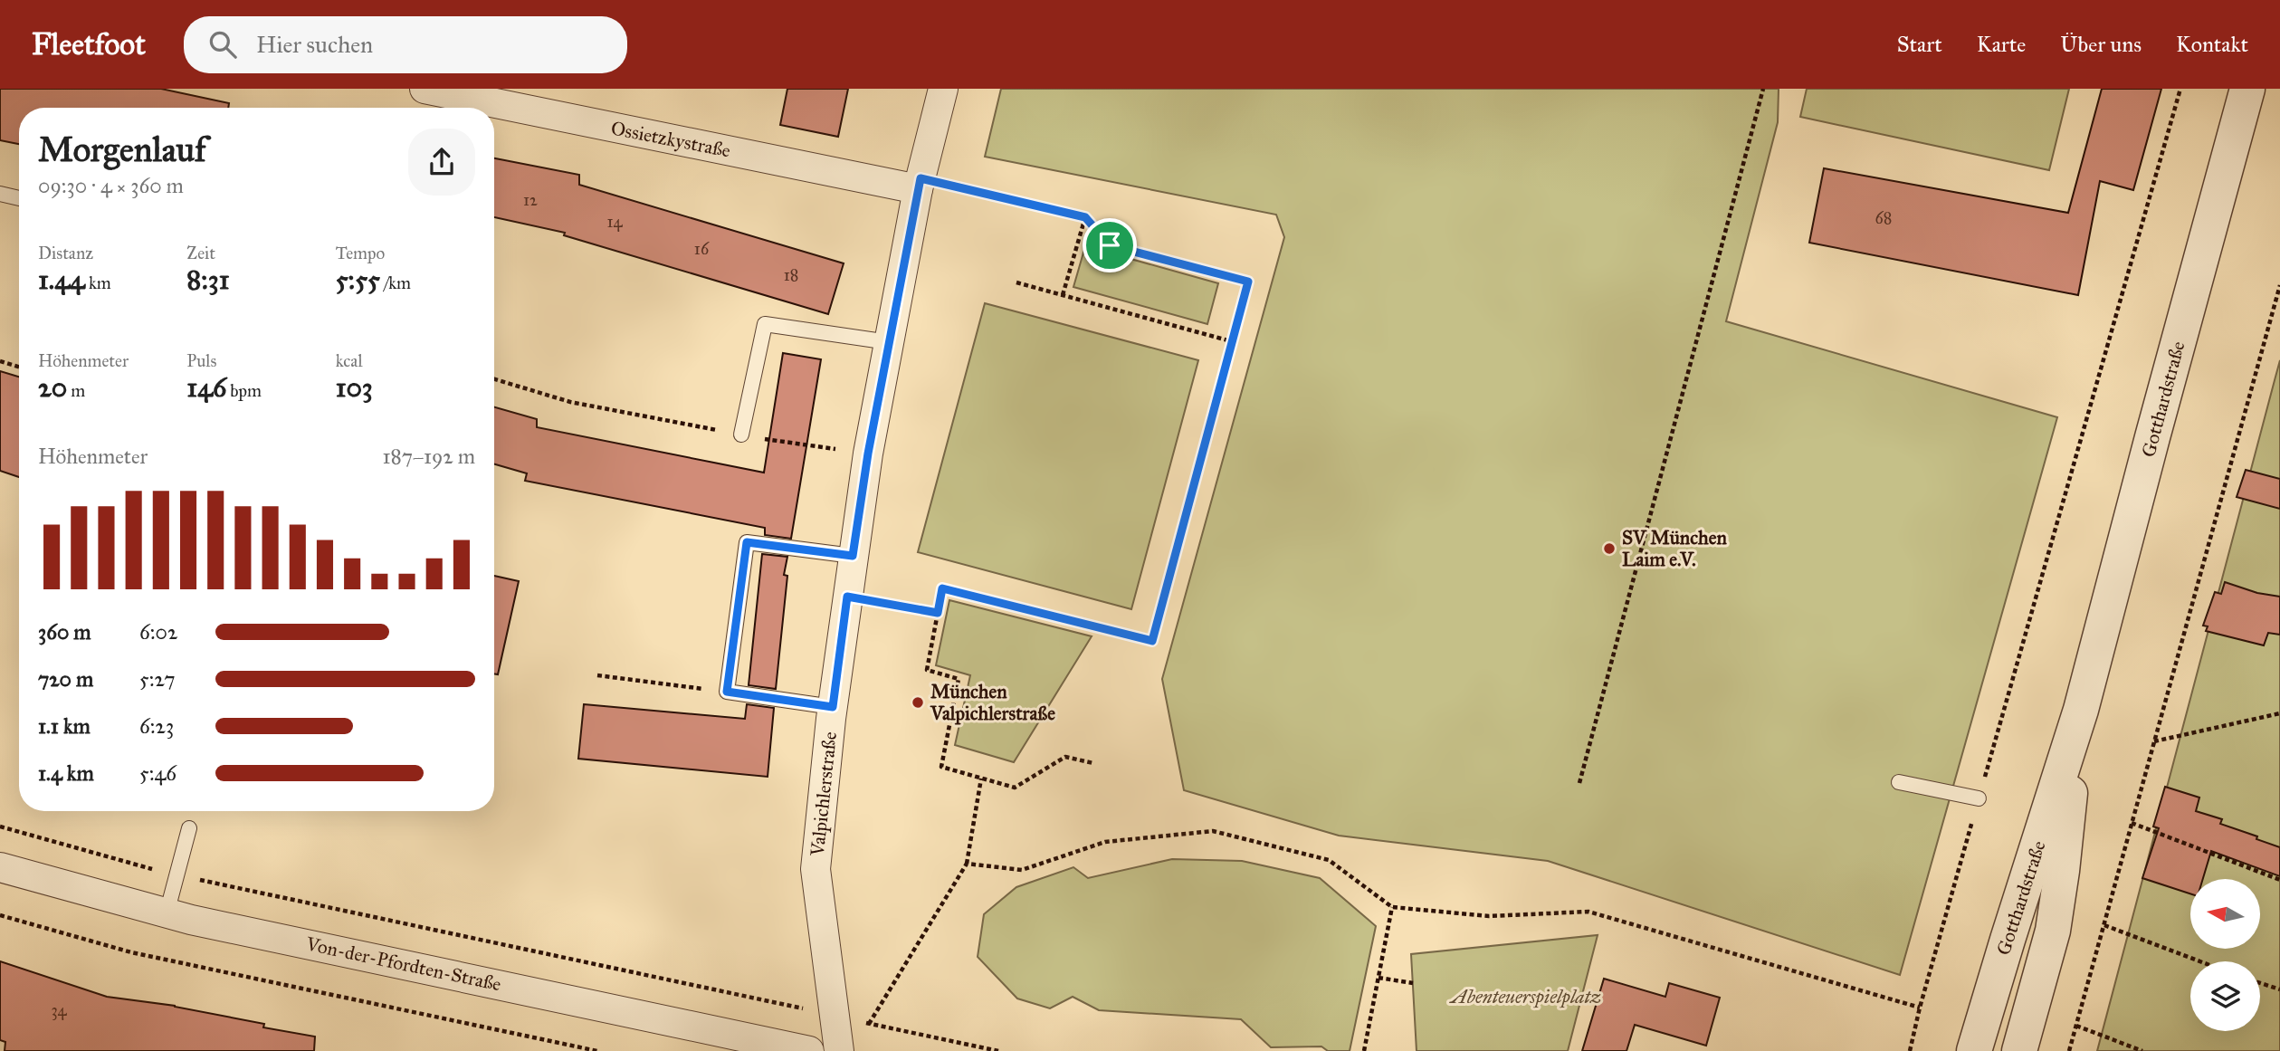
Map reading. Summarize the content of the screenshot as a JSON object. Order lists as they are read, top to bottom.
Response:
{
  "streets": {
    "street": [
      "Ossietzkystraße",
      "Gotthardstraße",
      "Valpichlerstraße",
      "Von-der-Pfordten-Straße"
    ]
  },
  "crossings": [
    ["Ossietzkystraße", "Valpichlerstraße"]
  ],
  "parks": ["Abenteuerspielplatz"],
  "places": ["SV München Laim e.V.", "München Valpichlerstraße"],
  "house_numbers": [
    "12",
    "68",
    "14",
    "16",
    "18",
    "34"
  ],
  "north": "left",
  "page": {
    "header": "Fleetfoot",
    "search": "Hier suchen",
    "nav": [
      "Start",
      "Karte",
      "Über uns",
      "Kontakt"
    ],
    "heading": ["Morgenlauf", "09:30 · 4 × 360 m"],
    "stats": [
      ["Distanz", "1.44 km"],
      ["Zeit", "8:31"],
      ["Tempo", "5:55 /km"],
      ["Höhenmeter", "20 m"],
      ["Puls", "146 bpm"],
      ["kcal", "103"]
    ],
    "chart": ["Höhenmeter", "187–192 m"],
    "list": [
      {
        "name": "360 m",
        "note": "6:02"
      },
      {
        "name": "720 m",
        "note": "5:27"
      },
      {
        "name": "1.1 km",
        "note": "6:23"
      },
      {
        "name": "1.4 km",
        "note": "5:46"
      }
    ]
  }
}
